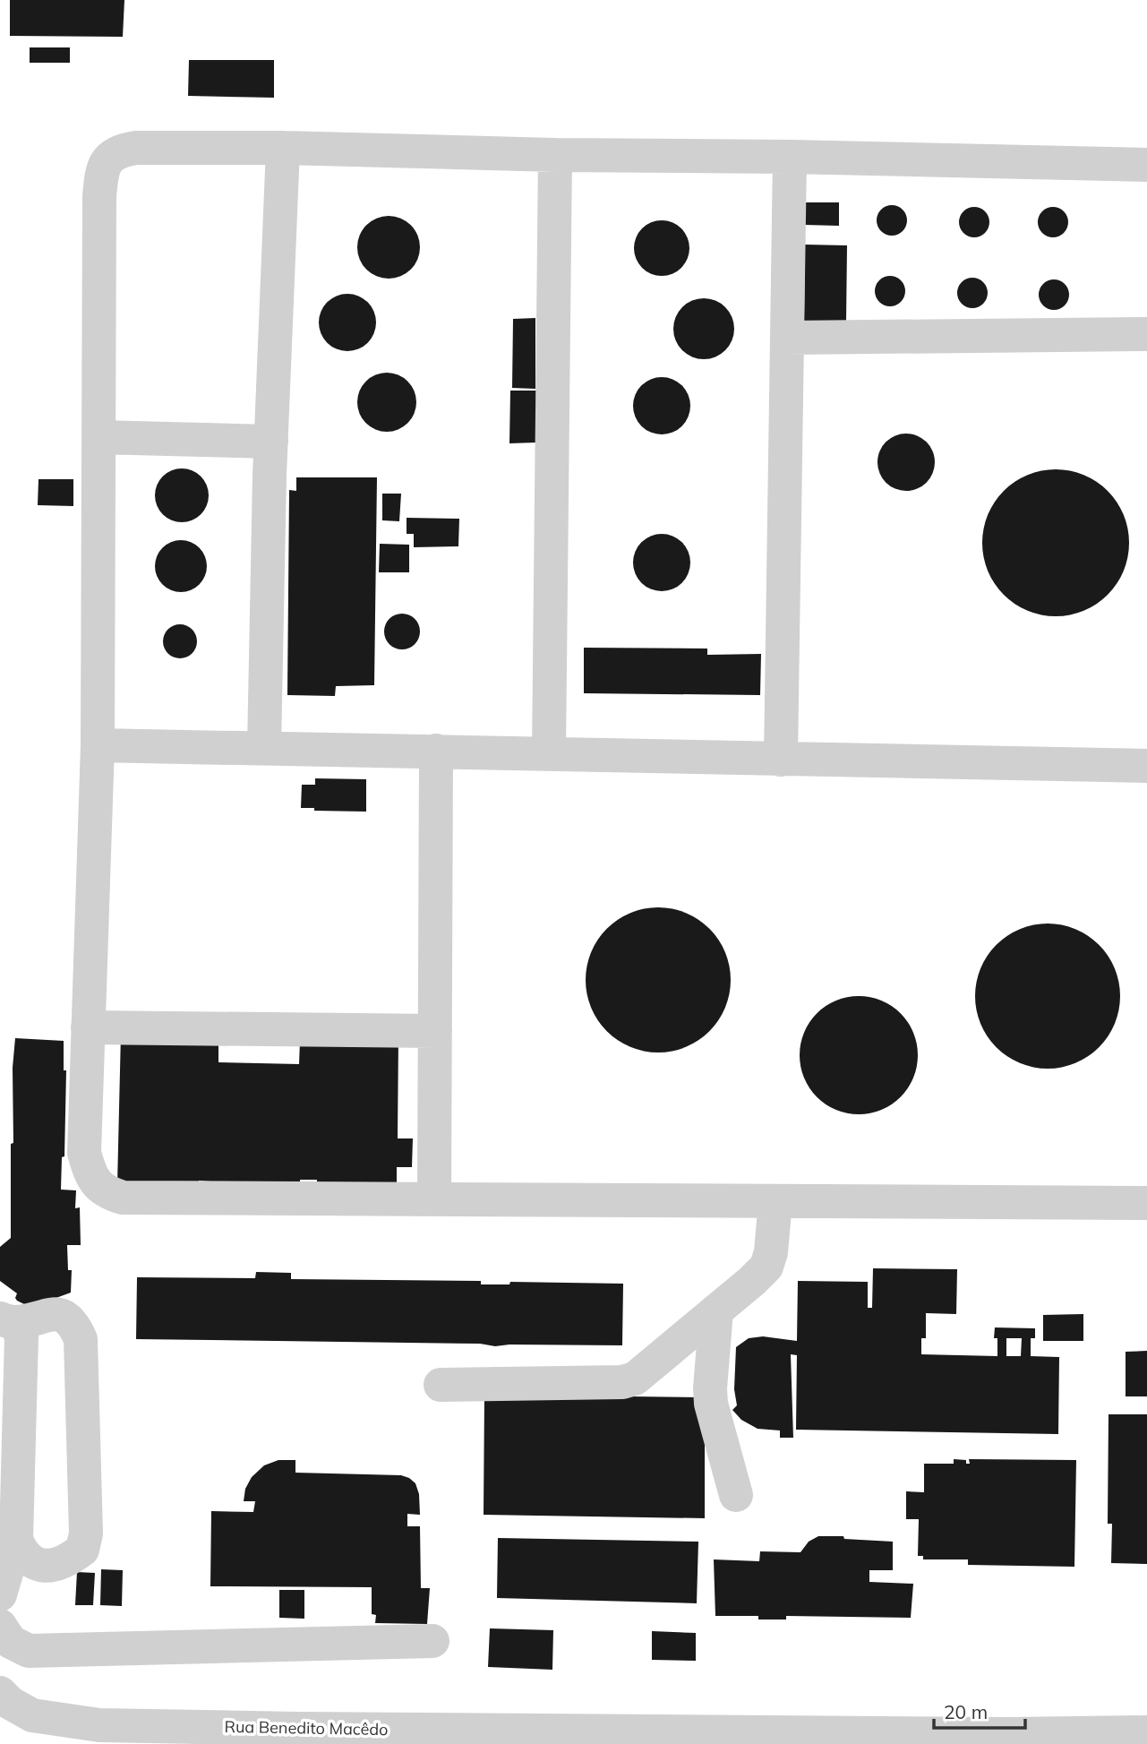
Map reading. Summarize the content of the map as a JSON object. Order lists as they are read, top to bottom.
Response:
{
  "streets": {
    "street": ["Rua Benedito Macêdo"]
  },
  "scale_bar": "20 m"
}
